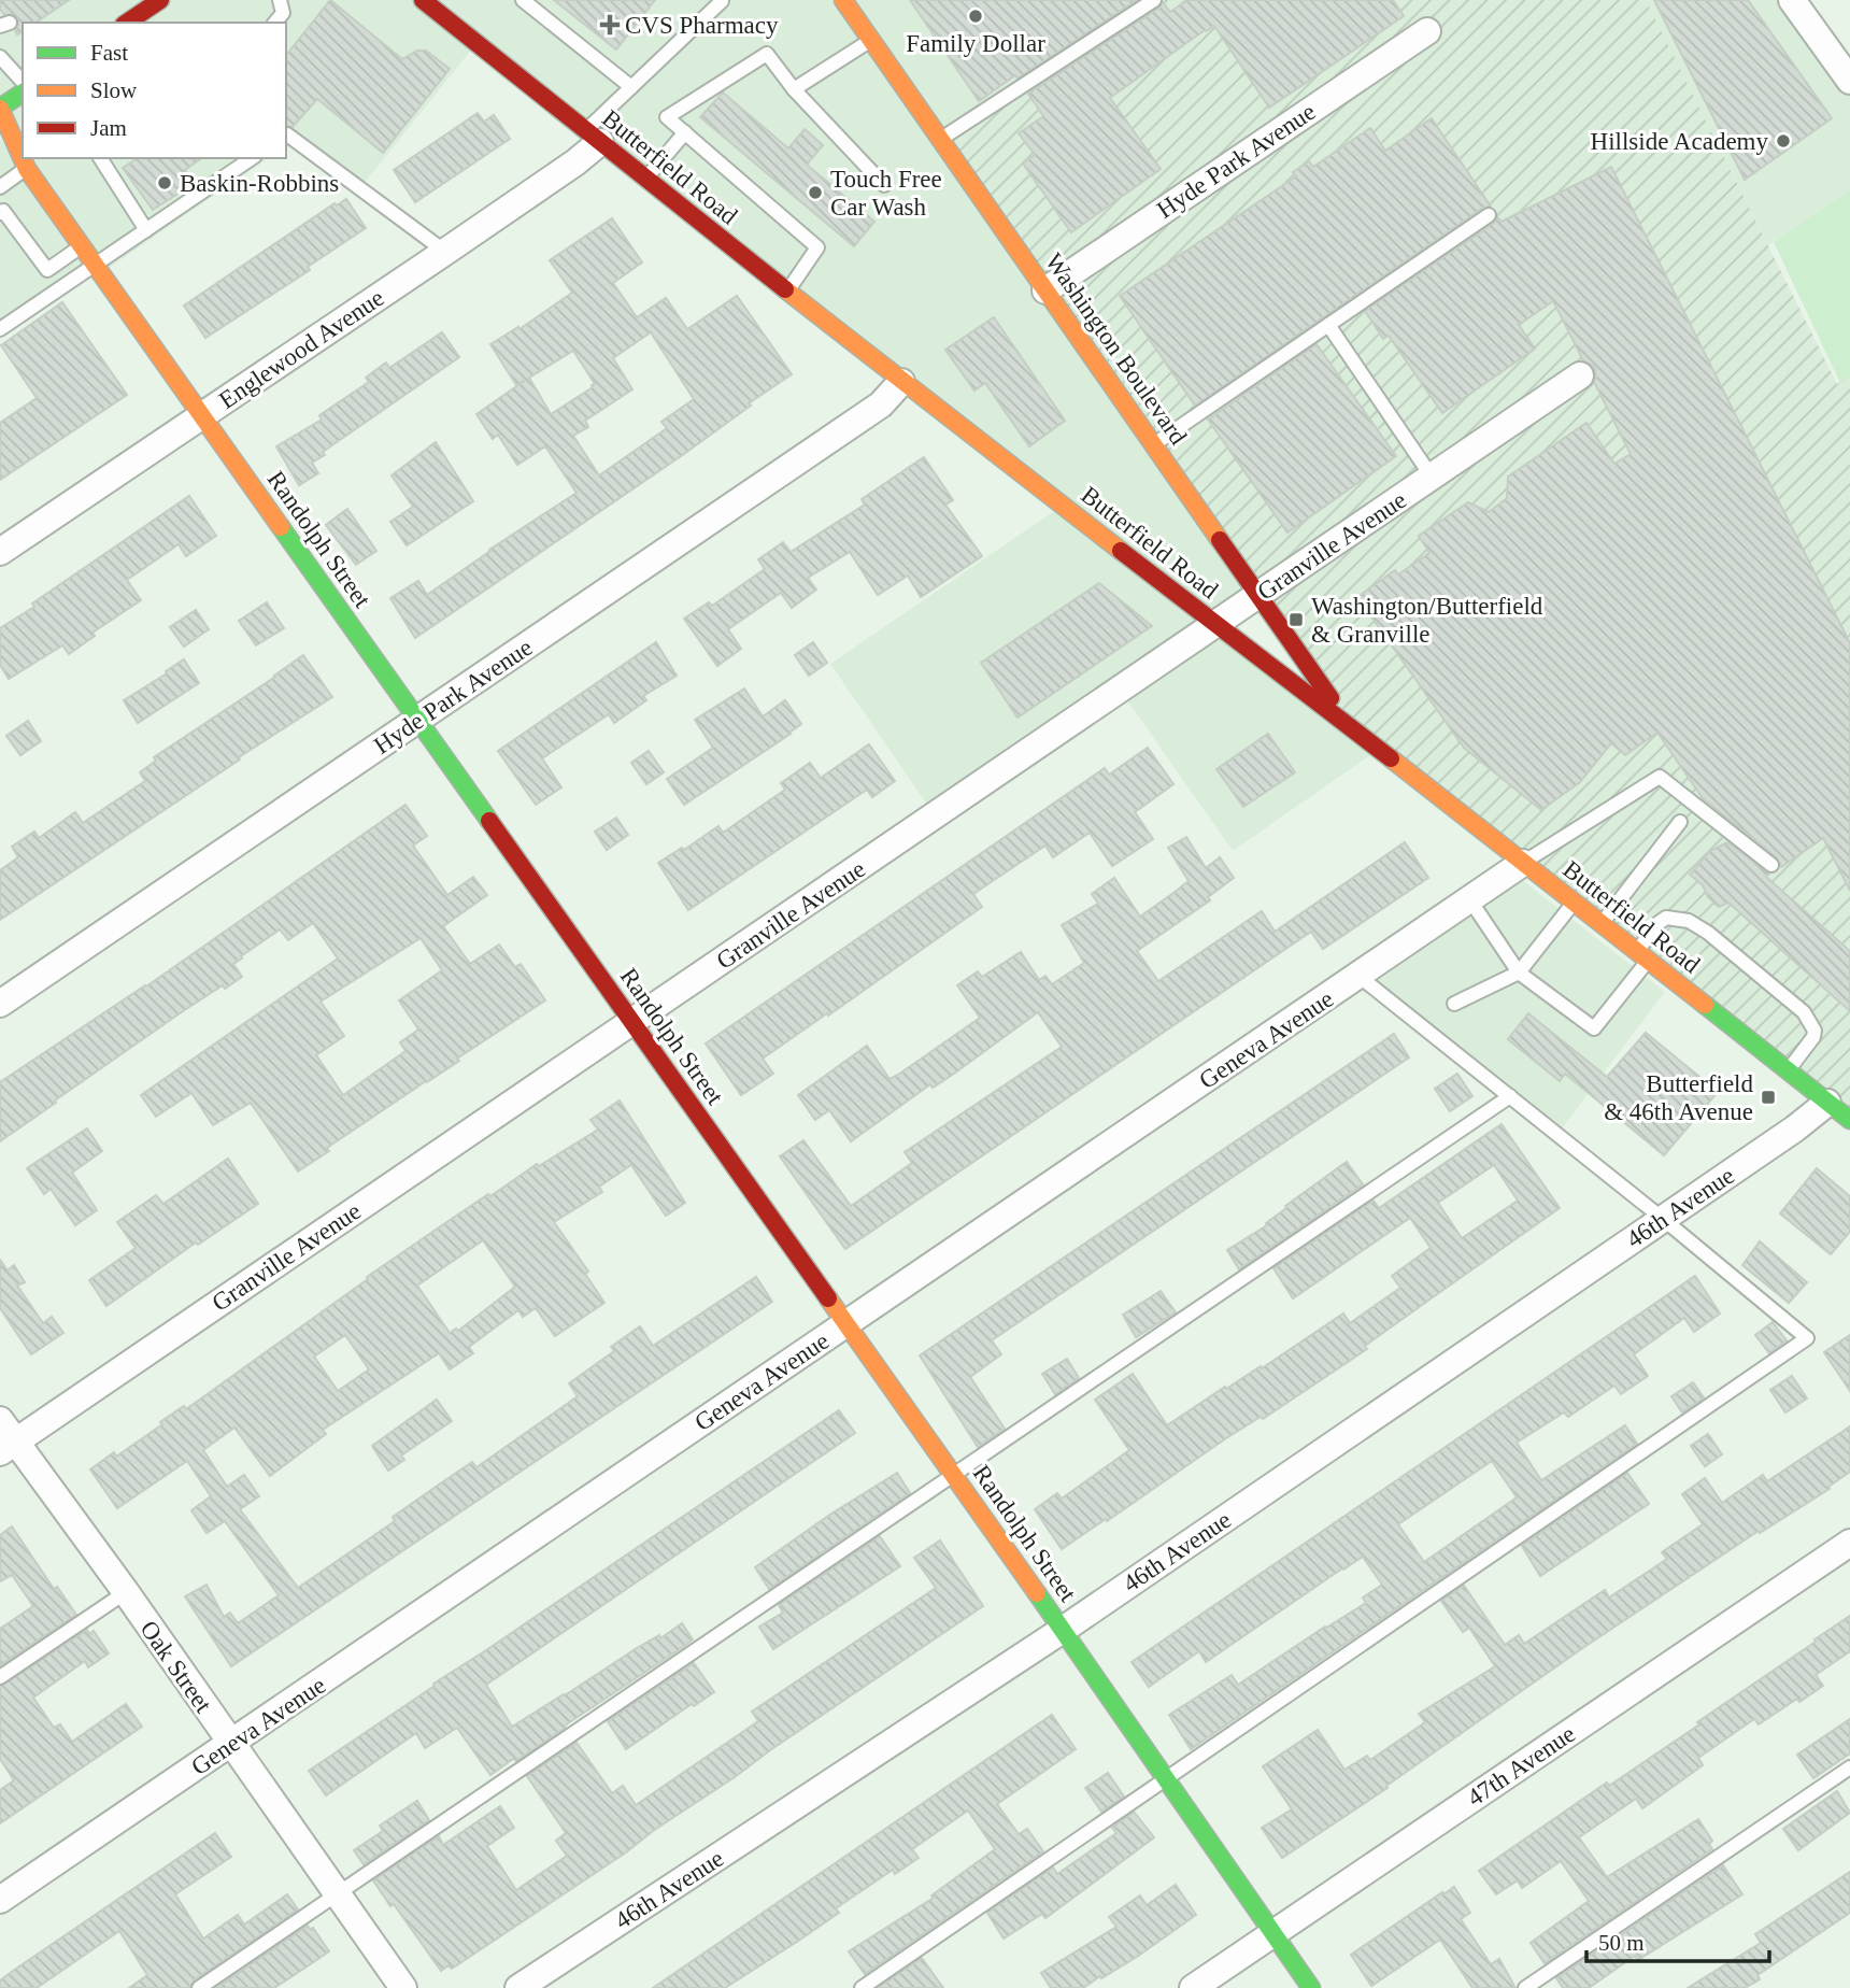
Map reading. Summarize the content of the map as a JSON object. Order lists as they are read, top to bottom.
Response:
{
  "streets": {
    "main road": ["Butterfield Road", "Washington Boulevard", "Randolph Street"],
    "street": [
      "Hyde Park Avenue",
      "Englewood Avenue",
      "Granville Avenue",
      "Geneva Avenue",
      "46th Avenue",
      "Oak Street",
      "47th Avenue"
    ]
  },
  "crossings": [
    ["Hyde Park Avenue", "Butterfield Road"],
    ["Hyde Park Avenue", "Washington Boulevard"],
    ["Hyde Park Avenue", "Randolph Street"],
    ["Butterfield Road", "Englewood Avenue"],
    ["Butterfield Road", "Washington Boulevard"],
    ["Butterfield Road", "Granville Avenue"],
    ["Butterfield Road", "Geneva Avenue"],
    ["Butterfield Road", "46th Avenue"],
    ["Englewood Avenue", "Randolph Street"],
    ["Washington Boulevard", "Granville Avenue"],
    ["Randolph Street", "Granville Avenue"],
    ["Randolph Street", "Geneva Avenue"],
    ["Randolph Street", "46th Avenue"],
    ["Randolph Street", "47th Avenue"],
    ["Granville Avenue", "Oak Street"],
    ["Geneva Avenue", "Oak Street"]
  ],
  "places": {
    "other": [
      "Family Dollar",
      "Hillside Academy",
      "Baskin-Robbins",
      "Touch Free Car Wash"
    ],
    "health": ["CVS Pharmacy"],
    "transit": ["Washington/Butterfield & Granville", "Butterfield & 46th Avenue"]
  },
  "legend": ["Fast", "Slow", "Jam"],
  "scale_bar": "50 m"
}
